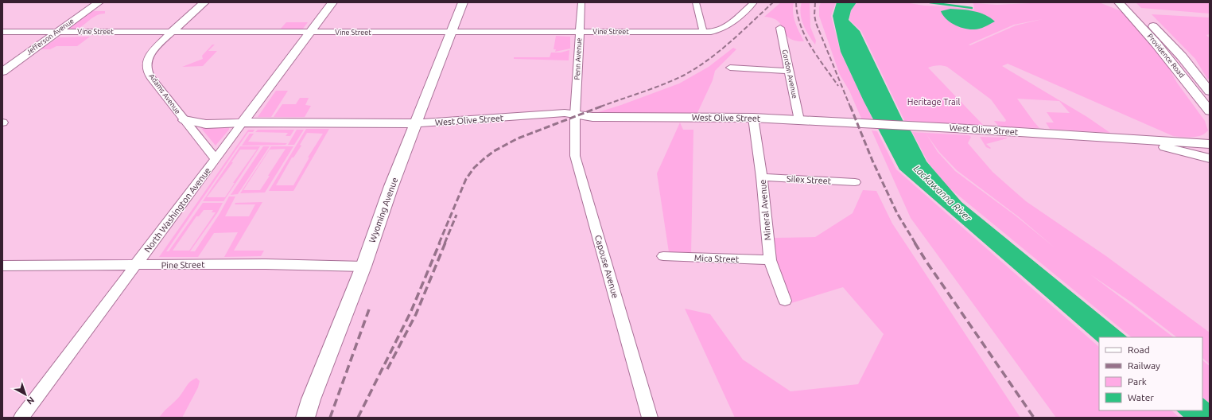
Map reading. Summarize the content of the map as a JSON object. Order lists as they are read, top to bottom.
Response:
{
  "streets": {
    "main road": [
      "Jefferson Avenue",
      "Providence Road",
      "Adams Avenue",
      "West Olive Street",
      "North Washington Avenue",
      "Wyoming Avenue"
    ],
    "street": [
      "Vine Street",
      "Penn Avenue",
      "Gordon Avenue",
      "Silex Street",
      "Mineral Avenue",
      "Mica Street",
      "Pine Street",
      "Capouse Avenue"
    ]
  },
  "crossings": [
    ["Vine Street", "Jefferson Avenue"],
    ["Vine Street", "Penn Avenue"],
    ["Vine Street", "Adams Avenue"],
    ["Vine Street", "North Washington Avenue"],
    ["Vine Street", "Wyoming Avenue"],
    ["Penn Avenue", "West Olive Street"],
    ["Penn Avenue", "Capouse Avenue"],
    ["Gordon Avenue", "West Olive Street"],
    ["Adams Avenue", "West Olive Street"],
    ["Adams Avenue", "North Washington Avenue"],
    ["West Olive Street", "North Washington Avenue"],
    ["West Olive Street", "Wyoming Avenue"],
    ["West Olive Street", "Mineral Avenue"],
    ["West Olive Street", "Capouse Avenue"],
    ["Silex Street", "Mineral Avenue"],
    ["North Washington Avenue", "Pine Street"],
    ["Wyoming Avenue", "Pine Street"],
    ["Mineral Avenue", "Mica Street"]
  ],
  "water": ["Lackawanna River"],
  "parks": ["Heritage Trail"],
  "legend": [
    "Road",
    "Railway",
    "Park",
    "Water"
  ],
  "north": "bottom right"
}
